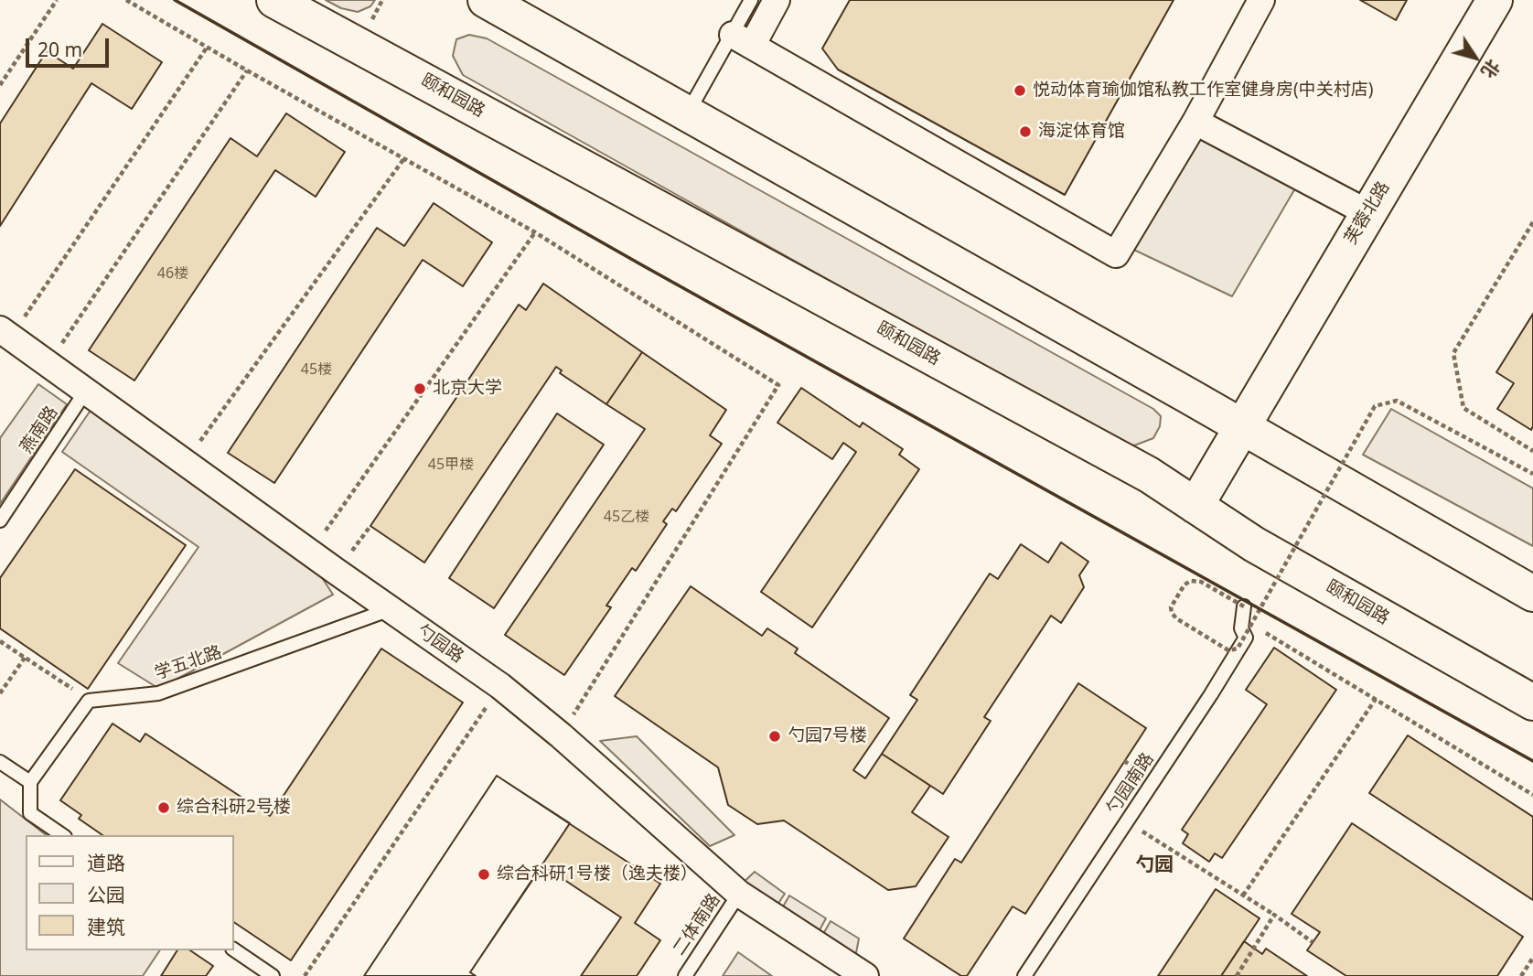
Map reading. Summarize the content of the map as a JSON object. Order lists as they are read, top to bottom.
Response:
{
  "streets": {
    "street": ["颐和园路", "芙蓉北路", "勺园路"],
    "lane": [
      "燕南路",
      "学五北路",
      "勺园南路",
      "二体南路"
    ]
  },
  "crossings": [
    ["颐和园路", "芙蓉北路"],
    ["燕南路", "勺园路"],
    ["勺园路", "学五北路"],
    ["勺园路", "二体南路"]
  ],
  "districts": ["勺园"],
  "places": [
    "悦动体育瑜伽馆私教工作室健身房(中关村店)",
    "海淀体育馆",
    "北京大学",
    "勺园7号楼",
    "综合科研2号楼",
    "综合科研1号楼（逸夫楼）"
  ],
  "house_numbers": [
    "46楼",
    "45楼",
    "45甲楼",
    "45乙楼"
  ],
  "legend": ["道路", "公园", "建筑"],
  "scale_bar": "20 m",
  "north": "bottom right"
}
